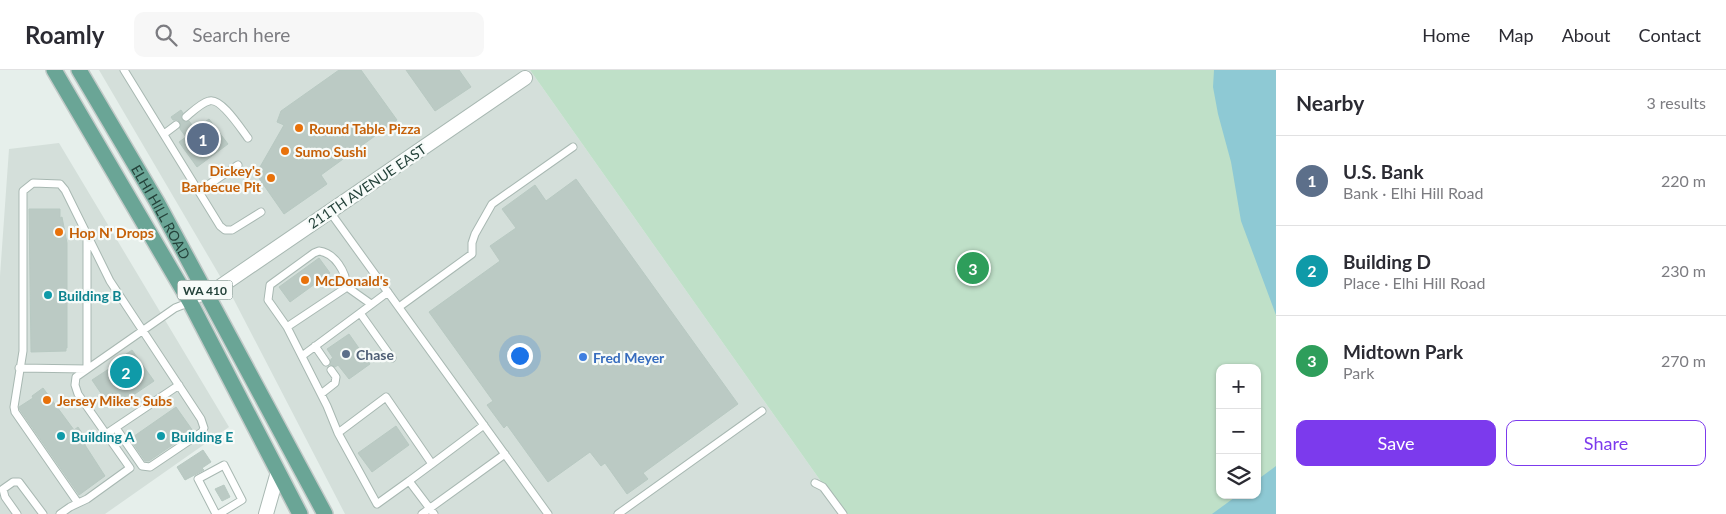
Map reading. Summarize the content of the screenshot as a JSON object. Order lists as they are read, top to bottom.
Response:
{
  "streets": {
    "main road": ["ELHI HILL ROAD", "WA 410"],
    "street": ["211TH AVENUE EAST"]
  },
  "crossings": [
    ["211TH AVENUE EAST", "ELHI HILL ROAD"]
  ],
  "places": [
    "Round Table Pizza",
    "Sumo Sushi",
    "Dickey's Barbecue Pit",
    "Hop N' Drops",
    "McDonald's",
    "Building B",
    "Chase",
    "Fred Meyer",
    "Jersey Mike's Subs",
    "Building A",
    "Building E"
  ],
  "page": {
    "header": "Roamly",
    "search": "Search here",
    "nav": [
      "Home",
      "Map",
      "About",
      "Contact"
    ],
    "heading": ["Nearby", "3 results"],
    "pins": ["1", "3", "2"],
    "list": [
      {
        "mark": "1",
        "name": "U.S. Bank",
        "note": "Bank · Elhi Hill Road",
        "value": "220 m"
      },
      {
        "mark": "2",
        "name": "Building D",
        "note": "Place · Elhi Hill Road",
        "value": "230 m"
      },
      {
        "mark": "3",
        "name": "Midtown Park",
        "note": "Park",
        "value": "270 m"
      }
    ],
    "map_buttons": ["+", "−"],
    "buttons": ["Save", "Share"]
  }
}
